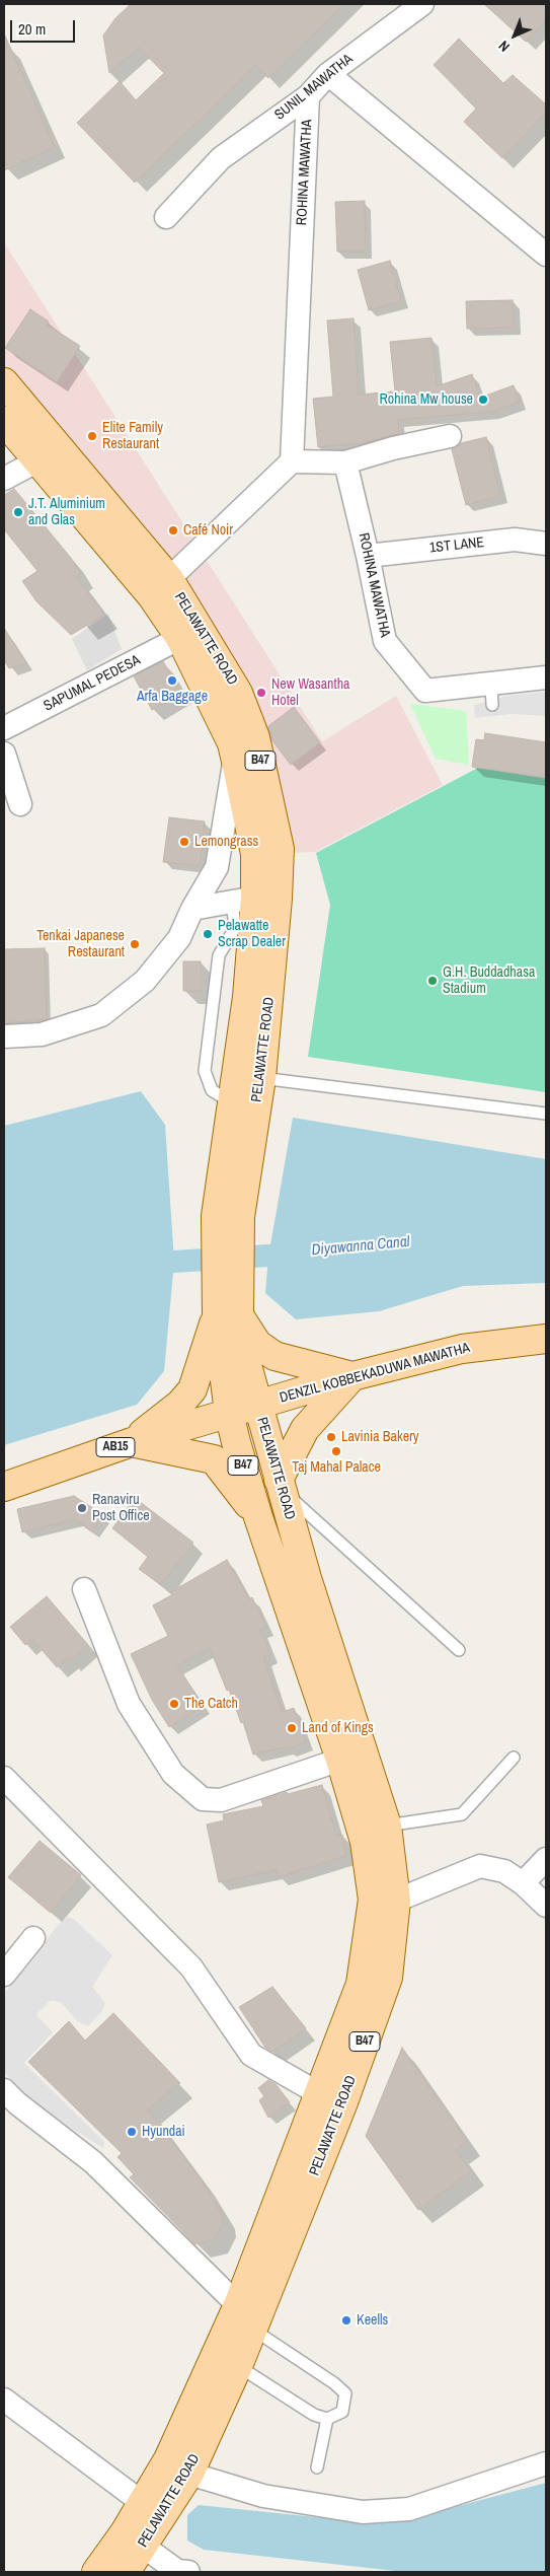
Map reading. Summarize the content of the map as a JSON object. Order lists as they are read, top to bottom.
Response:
{
  "streets": {
    "main road": [
      "PELAWATTE ROAD",
      "B47",
      "DENZIL KOBBEKADUWA MAWATHA",
      "AB15"
    ],
    "street": [
      "SUNIL MAWATHA",
      "ROHINA MAWATHA",
      "1ST LANE",
      "SAPUMAL PEDESA"
    ]
  },
  "crossings": [
    ["SUNIL MAWATHA", "ROHINA MAWATHA"],
    ["ROHINA MAWATHA", "1ST LANE"],
    ["PELAWATTE ROAD", "SAPUMAL PEDESA"],
    ["PELAWATTE ROAD", "DENZIL KOBBEKADUWA MAWATHA"]
  ],
  "water": ["Diyawanna Canal"],
  "places": [
    "Rohina Mw house",
    "Elite Family Restaurant",
    "J.T. Aluminium and Glas",
    "Café Noir",
    "Arfa Baggage",
    "New Wasantha Hotel",
    "Lemongrass",
    "Pelawatte Scrap Dealer",
    "Tenkai Japanese Restaurant",
    "G.H. Buddadhasa Stadium",
    "Lavinia Bakery",
    "Taj Mahal Palace",
    "Ranaviru Post Office",
    "The Catch",
    "Land of Kings",
    "Hyundai",
    "Keells"
  ],
  "scale_bar": "20 m",
  "north": "bottom left"
}
